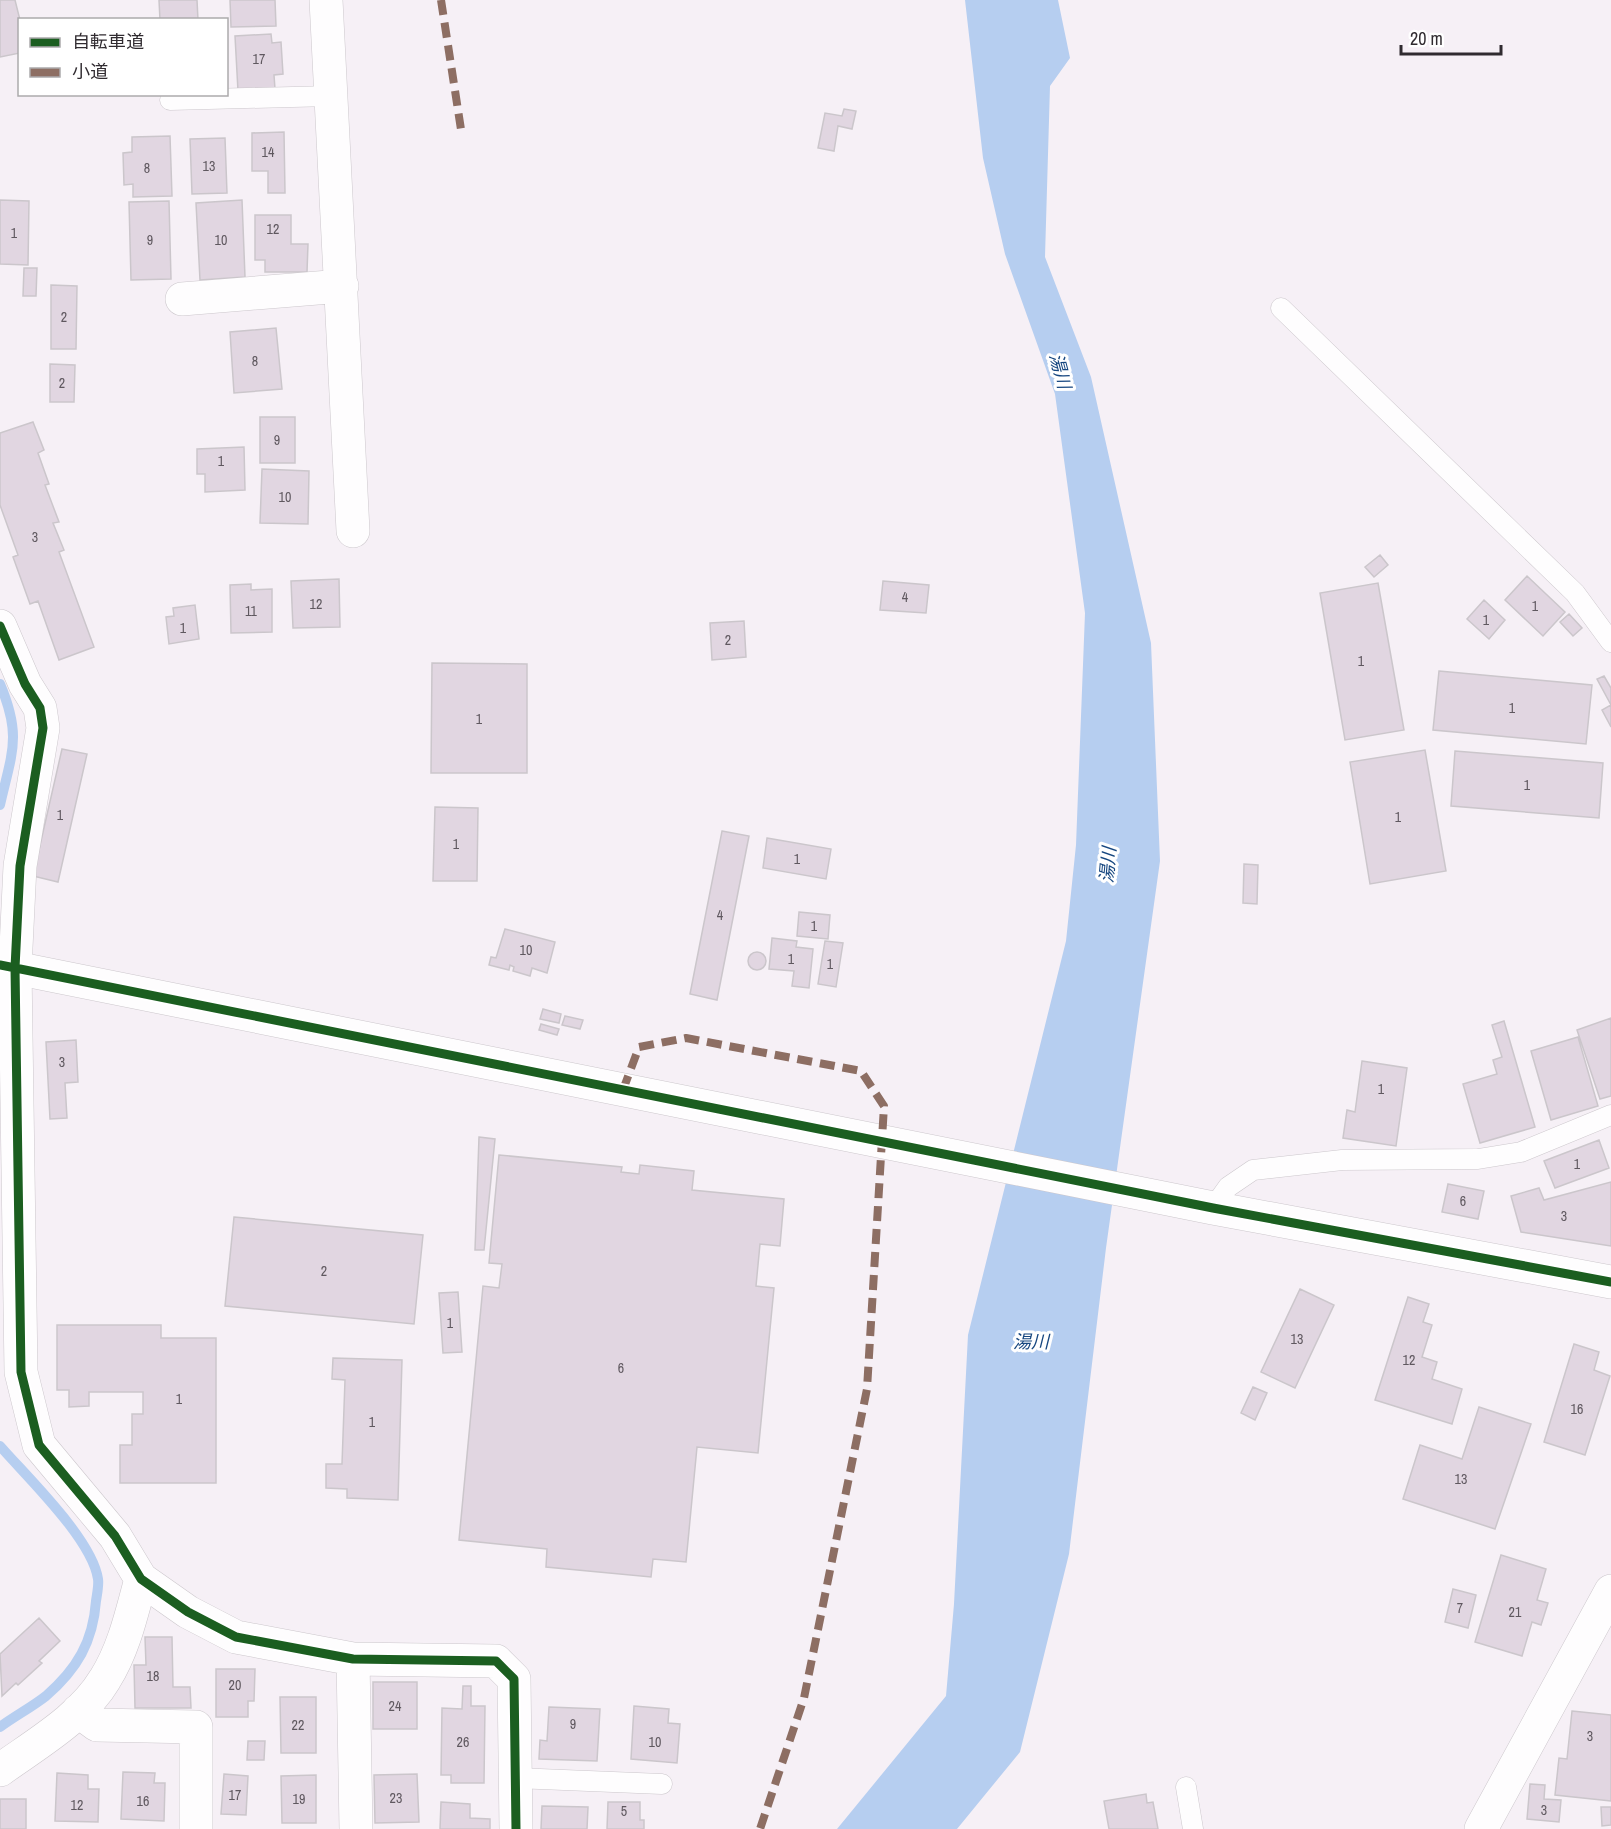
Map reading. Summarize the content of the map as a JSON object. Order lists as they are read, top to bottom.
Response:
{
  "water": ["湯川"],
  "house_numbers": [
    "17",
    "14",
    "13",
    "8",
    "12",
    "1",
    "9",
    "10",
    "2",
    "8",
    "2",
    "9",
    "1",
    "10",
    "3",
    "4",
    "12",
    "1",
    "11",
    "1",
    "1",
    "2",
    "1",
    "1",
    "1",
    "1",
    "1",
    "1",
    "1",
    "1",
    "4",
    "1",
    "10",
    "1",
    "1",
    "3",
    "1",
    "1",
    "6",
    "3",
    "2",
    "1",
    "13",
    "12",
    "6",
    "1",
    "16",
    "1",
    "13",
    "7",
    "21",
    "18",
    "20",
    "24",
    "9",
    "22",
    "3",
    "26",
    "10",
    "17",
    "23",
    "19",
    "16",
    "12",
    "3",
    "5"
  ],
  "legend": ["自転車道", "小道"],
  "scale_bar": "20 m"
}
